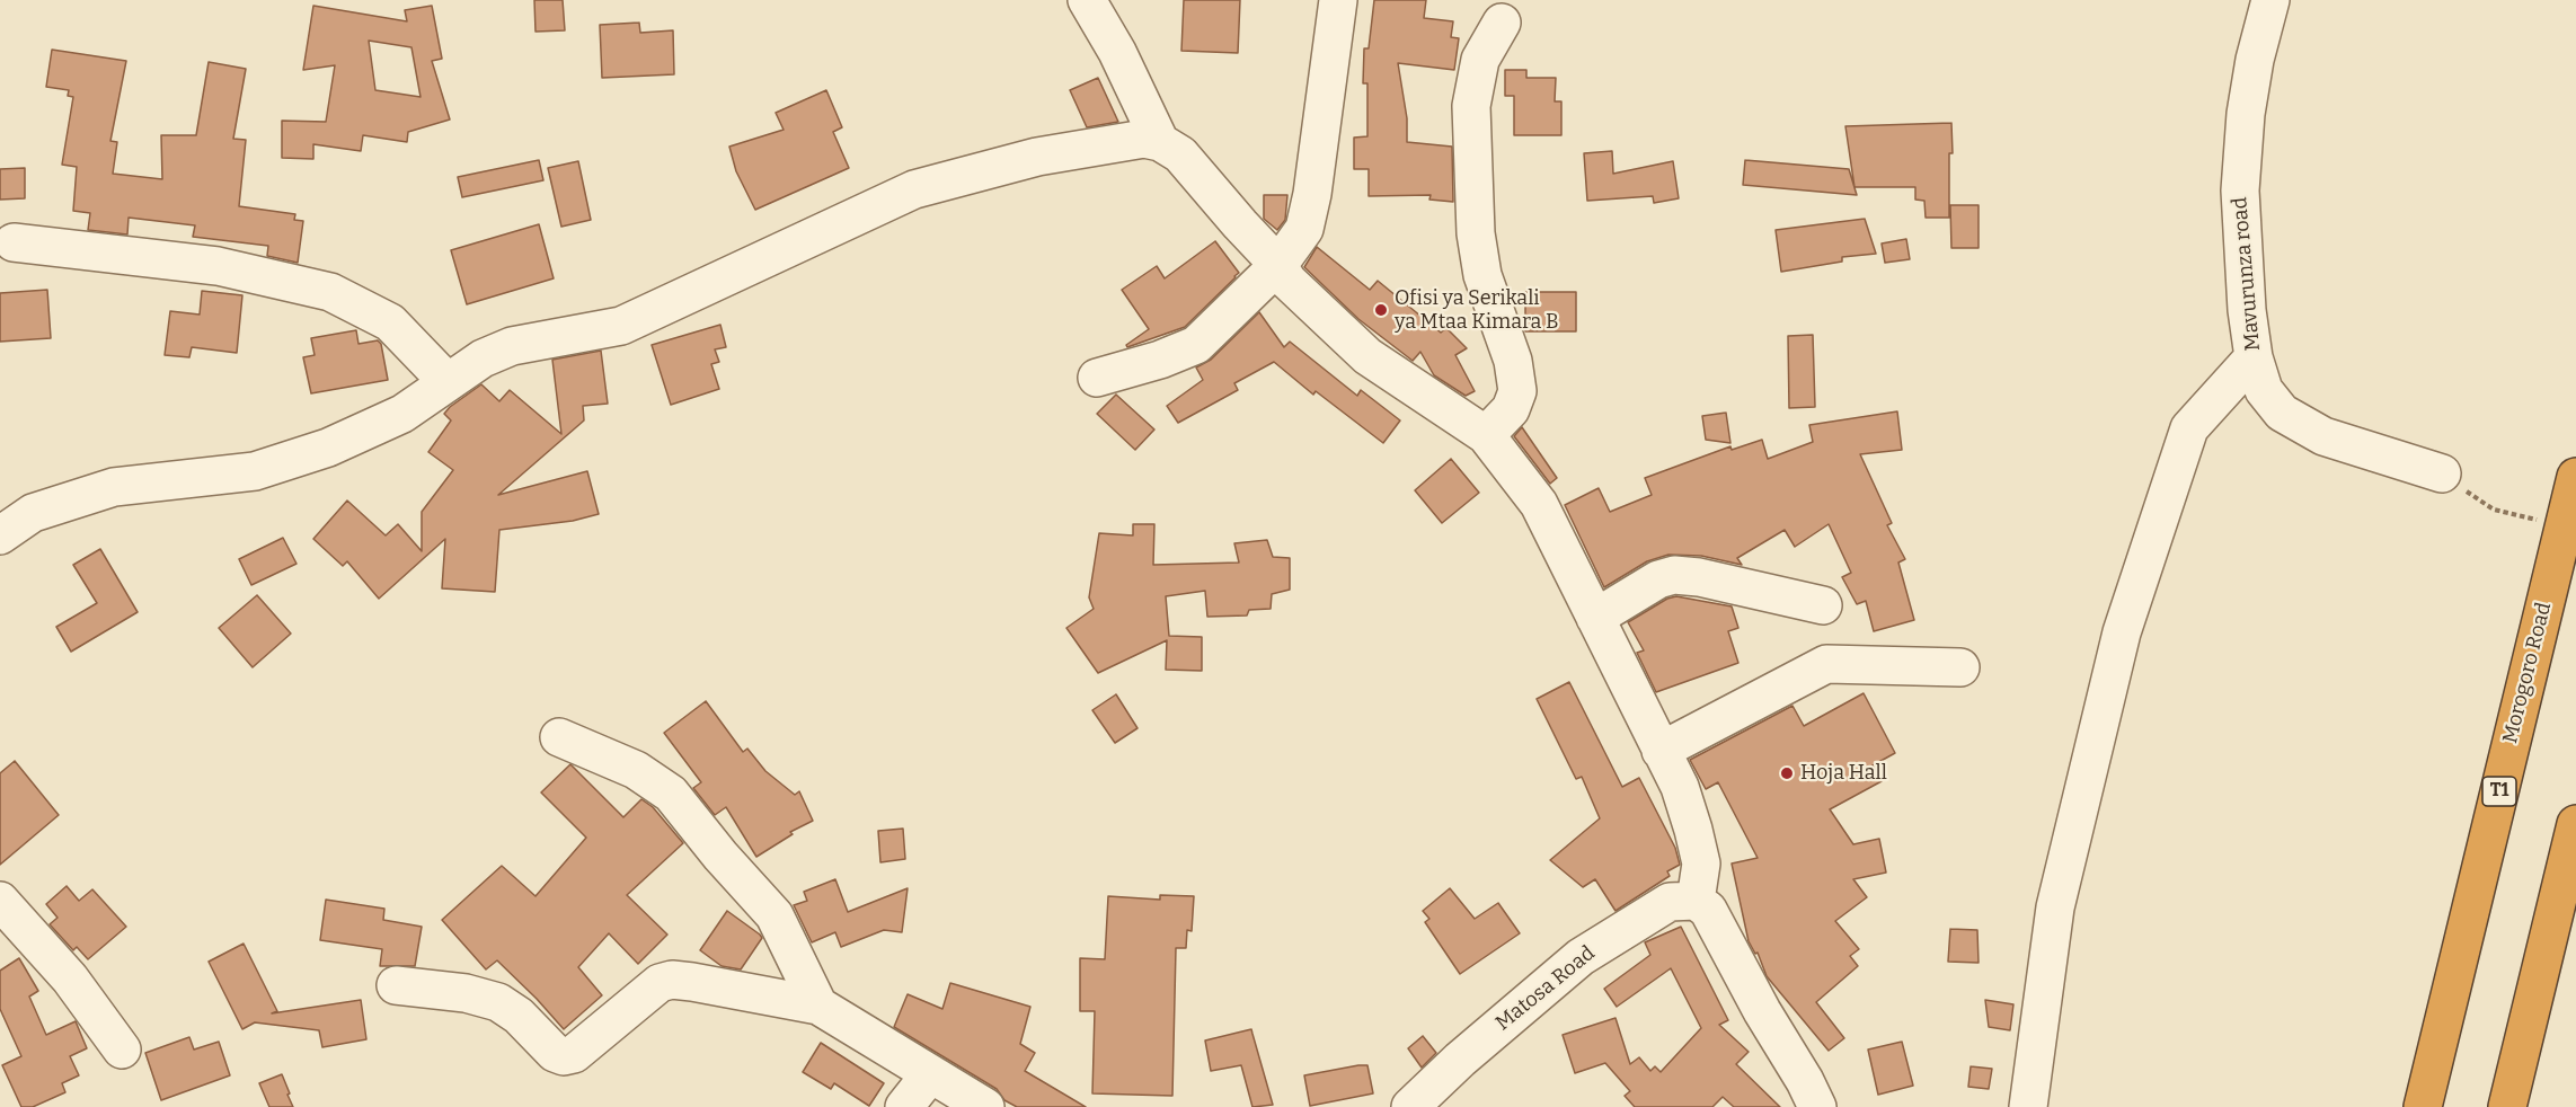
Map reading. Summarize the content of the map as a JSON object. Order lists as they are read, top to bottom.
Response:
{
  "streets": {
    "highway": ["Morogoro Road", "T1"],
    "street": ["Mavurunza road", "Matosa Road"]
  },
  "places": ["Ofisi ya Serikali ya Mtaa Kimara B", "Hoja Hall"]
}
